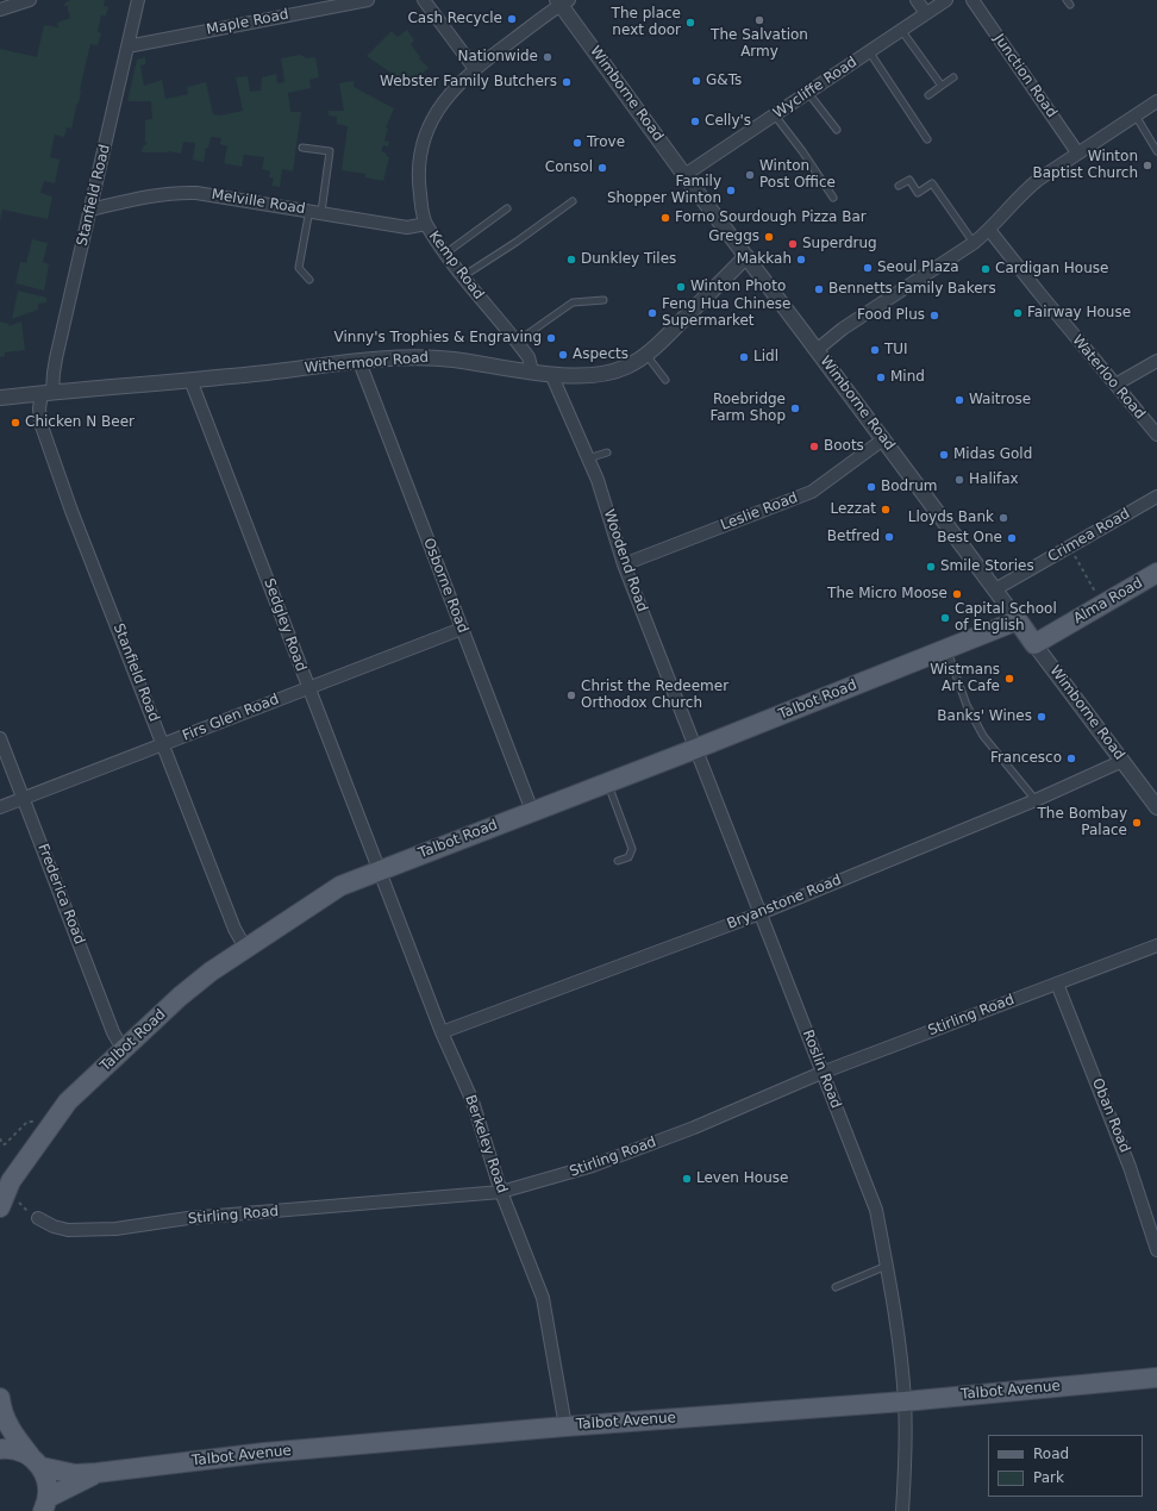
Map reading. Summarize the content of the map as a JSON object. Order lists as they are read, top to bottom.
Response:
{
  "streets": {
    "main road": [
      "Wimborne Road",
      "Alma Road",
      "Talbot Road",
      "Talbot Avenue"
    ],
    "street": [
      "Maple Road",
      "Junction Road",
      "Wycliffe Road",
      "Stanfield Road",
      "Melville Road",
      "Kemp Road",
      "Withermoor Road",
      "Waterloo Road",
      "Leslie Road",
      "Crimea Road",
      "Woodend Road",
      "Osborne Road",
      "Sedgley Road",
      "Firs Glen Road",
      "Frederica Road",
      "Bryanstone Road",
      "Stirling Road",
      "Roslin Road",
      "Oban Road",
      "Berkeley Road"
    ]
  },
  "crossings": [
    ["Maple Road", "Stanfield Road"],
    ["Wycliffe Road", "Wimborne Road"],
    ["Wimborne Road", "Kemp Road"],
    ["Wimborne Road", "Withermoor Road"],
    ["Wimborne Road", "Leslie Road"],
    ["Wimborne Road", "Crimea Road"],
    ["Wimborne Road", "Alma Road"],
    ["Wimborne Road", "Talbot Road"],
    ["Wimborne Road", "Bryanstone Road"],
    ["Stanfield Road", "Melville Road"],
    ["Stanfield Road", "Withermoor Road"],
    ["Stanfield Road", "Talbot Road"],
    ["Stanfield Road", "Firs Glen Road"],
    ["Melville Road", "Kemp Road"],
    ["Kemp Road", "Withermoor Road"],
    ["Withermoor Road", "Woodend Road"],
    ["Withermoor Road", "Osborne Road"],
    ["Withermoor Road", "Sedgley Road"],
    ["Leslie Road", "Woodend Road"],
    ["Woodend Road", "Talbot Road"],
    ["Woodend Road", "Roslin Road"],
    ["Osborne Road", "Talbot Road"],
    ["Osborne Road", "Firs Glen Road"],
    ["Sedgley Road", "Talbot Road"],
    ["Sedgley Road", "Firs Glen Road"],
    ["Sedgley Road", "Berkeley Road"],
    ["Talbot Road", "Frederica Road"],
    ["Talbot Road", "Roslin Road"],
    ["Talbot Road", "Berkeley Road"],
    ["Firs Glen Road", "Frederica Road"],
    ["Bryanstone Road", "Roslin Road"],
    ["Bryanstone Road", "Berkeley Road"],
    ["Stirling Road", "Roslin Road"],
    ["Stirling Road", "Oban Road"],
    ["Stirling Road", "Berkeley Road"],
    ["Roslin Road", "Talbot Avenue"],
    ["Berkeley Road", "Talbot Avenue"]
  ],
  "places": [
    "Cash Recycle",
    "The Salvation Army",
    "The place next door",
    "Nationwide",
    "G&Ts",
    "Webster Family Butchers",
    "Celly's",
    "Trove",
    "Winton Baptist Church",
    "Consol",
    "Winton Post Office",
    "Family Shopper Winton",
    "Forno Sourdough Pizza Bar",
    "Greggs",
    "Superdrug",
    "Dunkley Tiles",
    "Makkah",
    "Seoul Plaza",
    "Cardigan House",
    "Winton Photo",
    "Bennetts Family Bakers",
    "Feng Hua Chinese Supermarket",
    "Fairway House",
    "Food Plus",
    "Vinny's Trophies & Engraving",
    "TUI",
    "Aspects",
    "Lidl",
    "Mind",
    "Waitrose",
    "Roebridge Farm Shop",
    "Chicken N Beer",
    "Boots",
    "Midas Gold",
    "Halifax",
    "Bodrum",
    "Lezzat",
    "Lloyds Bank",
    "Betfred",
    "Best One",
    "Smile Stories",
    "The Micro Moose",
    "Capital School of English",
    "Wistmans Art Cafe",
    "Christ the Redeemer Orthodox Church",
    "Banks' Wines",
    "Francesco",
    "The Bombay Palace",
    "Leven House"
  ],
  "legend": ["Road", "Park"]
}
